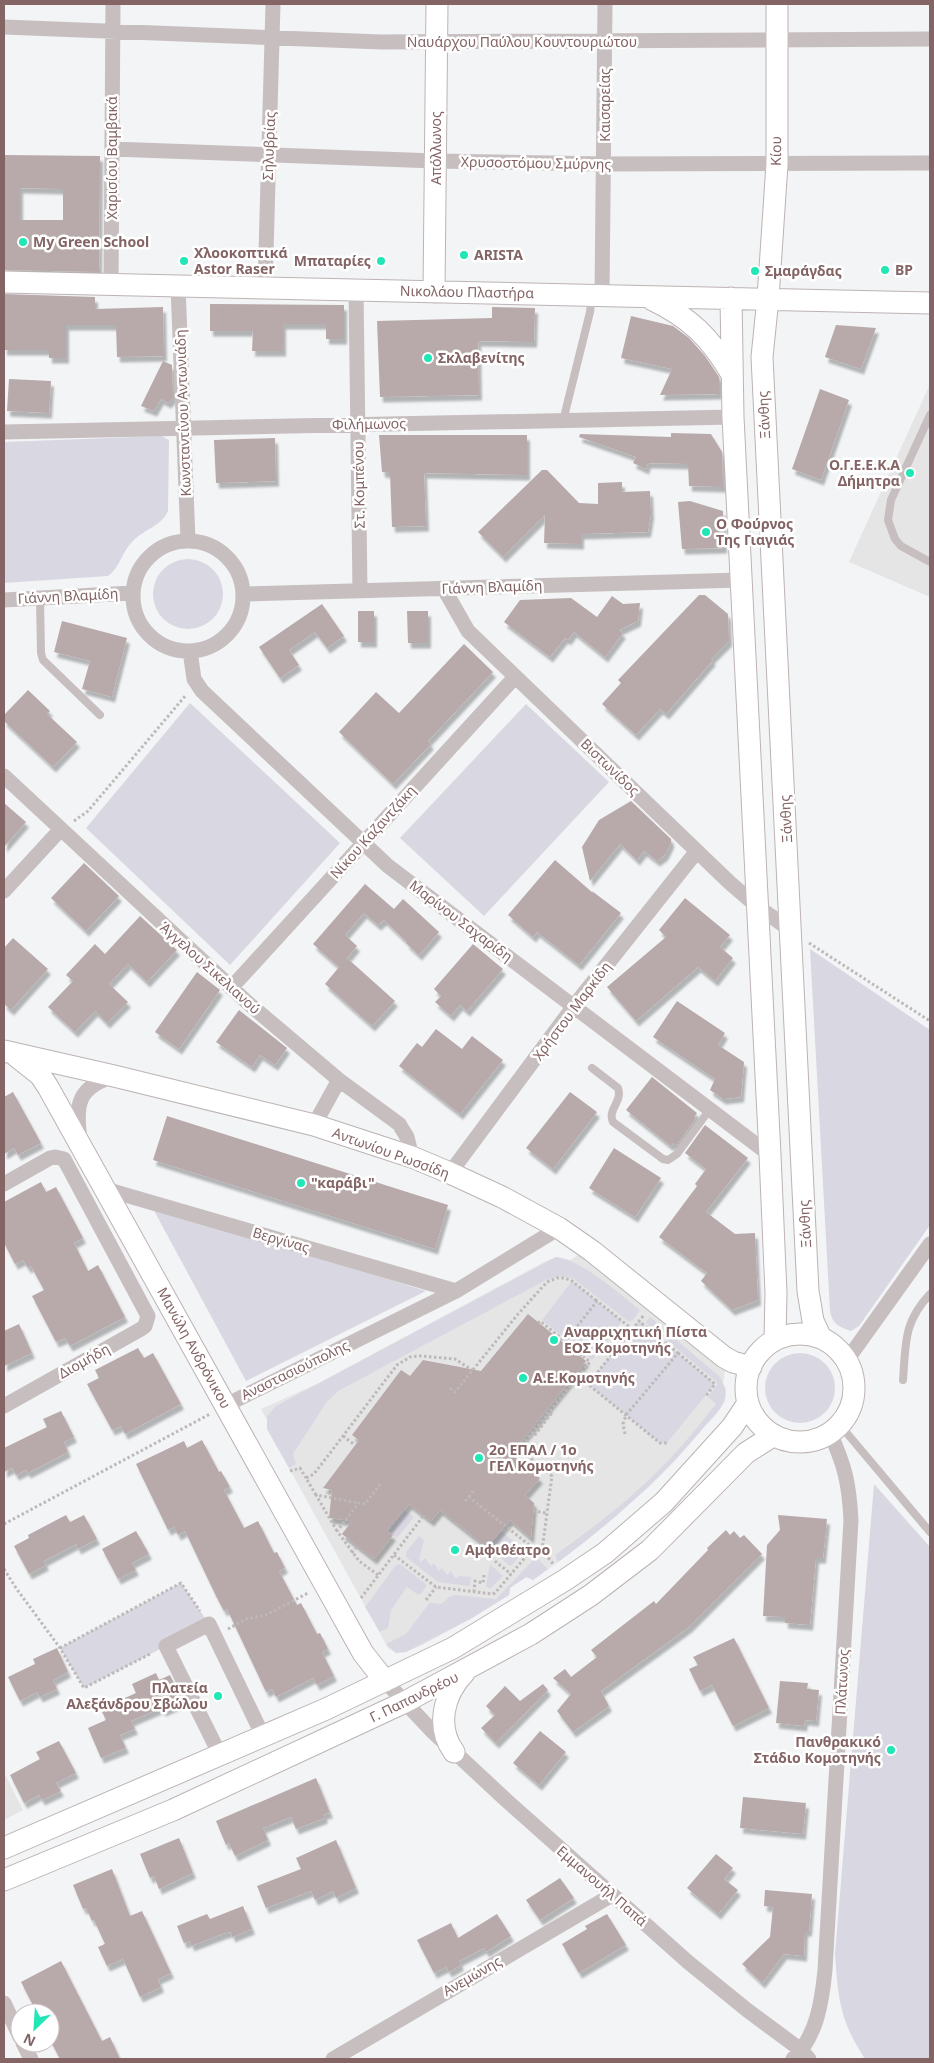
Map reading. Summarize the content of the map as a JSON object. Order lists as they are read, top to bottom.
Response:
{
  "streets": {
    "main road": [
      "Απόλλωνος",
      "Κίου",
      "Νικολάου Πλαστήρα",
      "Ξάνθης",
      "Αντωνίου Ρωσσίδη",
      "Μανώλη Ανδρόνικου",
      "Γ. Παπανδρέου"
    ],
    "street": [
      "Ναυάρχου Παύλου Κουντουριώτου",
      "Καισαρείας",
      "Σηλυβρίας",
      "Χαρισίου Βαμβακά",
      "Χρυσοστόμου Σμύρνης",
      "Κωνσταντίνου Αντωνιάδη",
      "Φιλήμωνος",
      "Στ. Κομπένου",
      "Γιάννη Βλαμίδη",
      "Βιστωνίδος",
      "Νίκου Καζαντζάκη",
      "Μαρίνου Σαχαρίδη",
      "Άγγελου Σικελιανού",
      "Χρήστου Μαρκίδη",
      "Βεργίνας",
      "Διομήδη",
      "Αναστασιούπολης",
      "Πλάτωνος",
      "Εμμανουήλ Παπά",
      "Ανεμώνης"
    ]
  },
  "crossings": [
    ["Ναυάρχου Παύλου Κουντουριώτου", "Καισαρείας"],
    ["Ναυάρχου Παύλου Κουντουριώτου", "Σηλυβρίας"],
    ["Ναυάρχου Παύλου Κουντουριώτου", "Απόλλωνος"],
    ["Ναυάρχου Παύλου Κουντουριώτου", "Κίου"],
    ["Ναυάρχου Παύλου Κουντουριώτου", "Χαρισίου Βαμβακά"],
    ["Καισαρείας", "Χρυσοστόμου Σμύρνης"],
    ["Καισαρείας", "Νικολάου Πλαστήρα"],
    ["Σηλυβρίας", "Χρυσοστόμου Σμύρνης"],
    ["Σηλυβρίας", "Νικολάου Πλαστήρα"],
    ["Απόλλωνος", "Χρυσοστόμου Σμύρνης"],
    ["Απόλλωνος", "Νικολάου Πλαστήρα"],
    ["Κίου", "Χρυσοστόμου Σμύρνης"],
    ["Κίου", "Νικολάου Πλαστήρα"],
    ["Κίου", "Ξάνθης"],
    ["Χαρισίου Βαμβακά", "Χρυσοστόμου Σμύρνης"],
    ["Χαρισίου Βαμβακά", "Νικολάου Πλαστήρα"],
    ["Νικολάου Πλαστήρα", "Κωνσταντίνου Αντωνιάδη"],
    ["Νικολάου Πλαστήρα", "Ξάνθης"],
    ["Νικολάου Πλαστήρα", "Στ. Κομπένου"],
    ["Κωνσταντίνου Αντωνιάδη", "Φιλήμωνος"],
    ["Κωνσταντίνου Αντωνιάδη", "Γιάννη Βλαμίδη"],
    ["Ξάνθης", "Βιστωνίδος"],
    ["Ξάνθης", "Αντωνίου Ρωσσίδη"],
    ["Ξάνθης", "Πλάτωνος"],
    ["Ξάνθης", "Γ. Παπανδρέου"],
    ["Φιλήμωνος", "Στ. Κομπένου"],
    ["Στ. Κομπένου", "Γιάννη Βλαμίδη"],
    ["Γιάννη Βλαμίδη", "Βιστωνίδος"],
    ["Βιστωνίδος", "Νίκου Καζαντζάκη"],
    ["Βιστωνίδος", "Χρήστου Μαρκίδη"],
    ["Νίκου Καζαντζάκη", "Μαρίνου Σαχαρίδη"],
    ["Νίκου Καζαντζάκη", "Άγγελου Σικελιανού"],
    ["Μαρίνου Σαχαρίδη", "Χρήστου Μαρκίδη"],
    ["Άγγελου Σικελιανού", "Αντωνίου Ρωσσίδη"],
    ["Χρήστου Μαρκίδη", "Αντωνίου Ρωσσίδη"],
    ["Αντωνίου Ρωσσίδη", "Μανώλη Ανδρόνικου"],
    ["Αντωνίου Ρωσσίδη", "Αναστασιούπολης"],
    ["Αντωνίου Ρωσσίδη", "Πλάτωνος"],
    ["Αντωνίου Ρωσσίδη", "Γ. Παπανδρέου"],
    ["Βεργίνας", "Μανώλη Ανδρόνικου"],
    ["Βεργίνας", "Αναστασιούπολης"],
    ["Μανώλη Ανδρόνικου", "Αναστασιούπολης"],
    ["Μανώλη Ανδρόνικου", "Γ. Παπανδρέου"],
    ["Μανώλη Ανδρόνικου", "Εμμανουήλ Παπά"],
    ["Πλάτωνος", "Γ. Παπανδρέου"],
    ["Πλάτωνος", "Εμμανουήλ Παπά"],
    ["Γ. Παπανδρέου", "Εμμανουήλ Παπά"],
    ["Εμμανουήλ Παπά", "Ανεμώνης"]
  ],
  "places": [
    "My Green School",
    "ARISTA",
    "Χλοοκοπτικά Astor Raser",
    "Μπαταρίες",
    "BP",
    "Σμαράγδας",
    "Σκλαβενίτης",
    "Ο.Γ.Ε.Ε.Κ.Α Δήμητρα",
    "Ο Φούρνος Της Γιαγιάς",
    "\"καράβι\"",
    "Αναρριχητική Πίστα ΕΟΣ Κομοτηνής",
    "Α.Ε.Κομοτηνής",
    "2ο ΕΠΑΛ / 1ο ΓΕΛ Κομοτηνής",
    "Αμφιθέατρο",
    "Πλατεία Αλεξάνδρου Σβώλου",
    "Πανθρακικό Στάδιο Κομοτηνής"
  ],
  "north": "bottom left"
}
